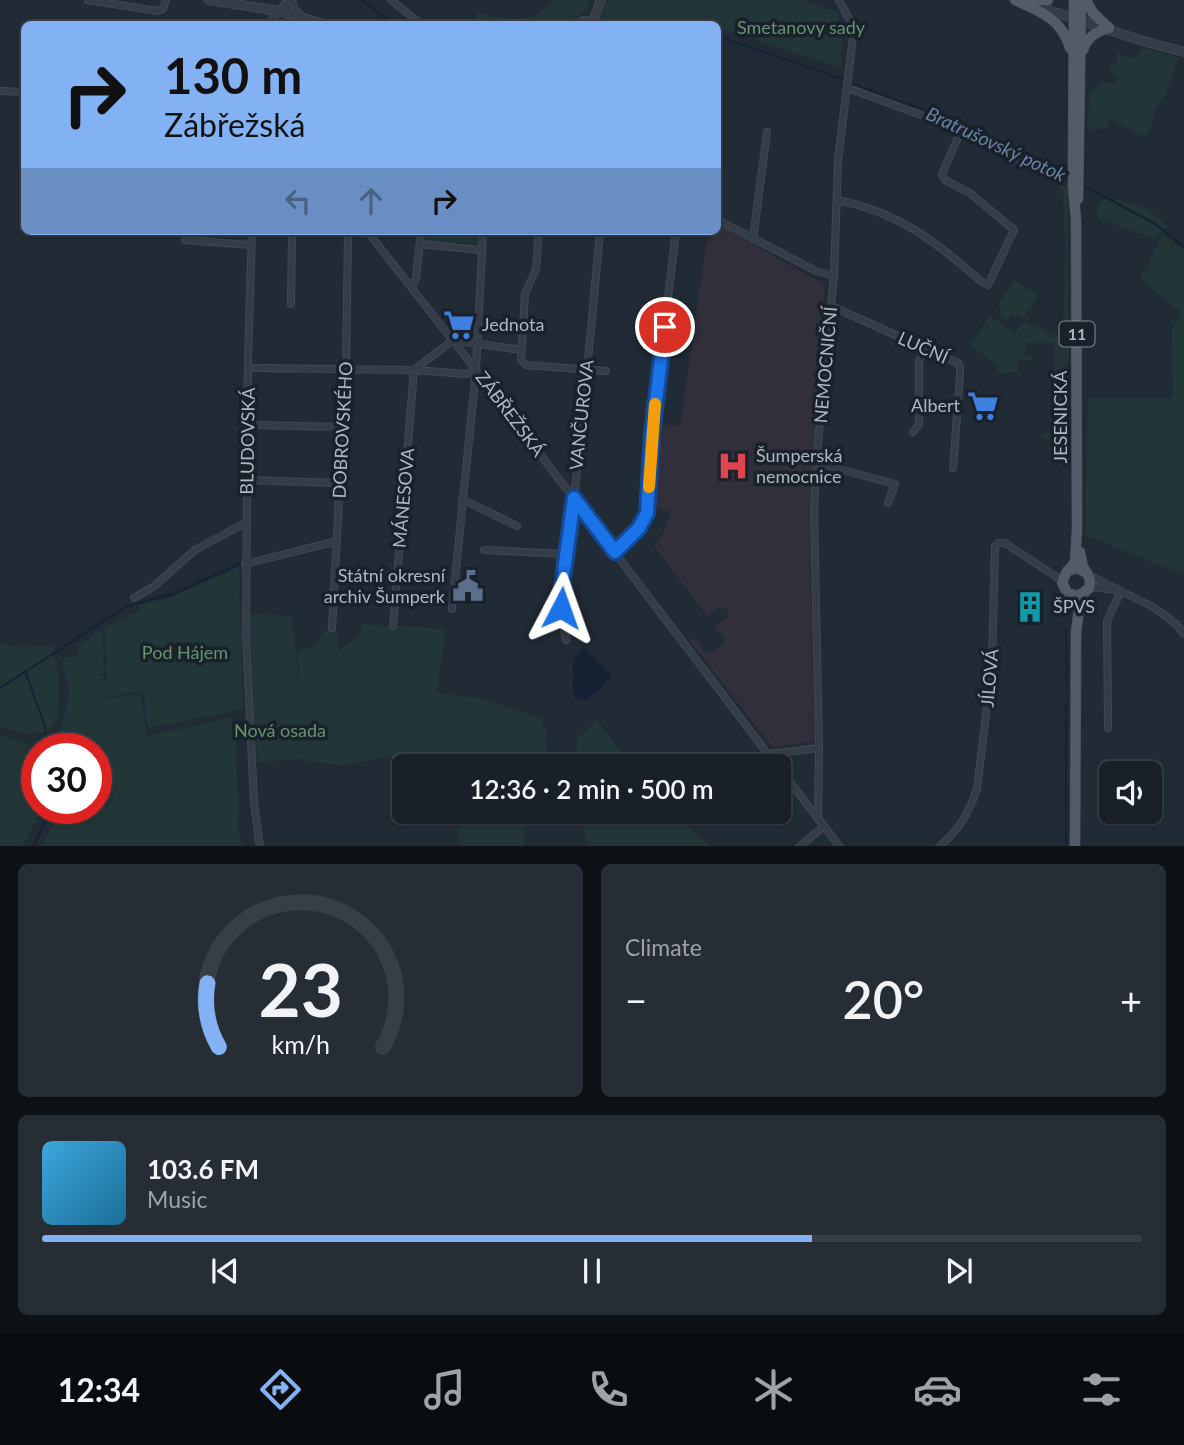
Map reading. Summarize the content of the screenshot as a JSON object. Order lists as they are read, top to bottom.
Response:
{
  "streets": {
    "main road": ["11", "JESENICKÁ"],
    "street": [
      "LUČNÍ",
      "NEMOCNIČNÍ",
      "ZÁBŘEŽSKÁ",
      "VANČUROVA",
      "DOBROVSKÉHO",
      "BLUDOVSKÁ",
      "MÁNESOVA",
      "JÍLOVÁ"
    ]
  },
  "crossings": [
    ["LUČNÍ", "NEMOCNIČNÍ"],
    ["NEMOCNIČNÍ", "ZÁBŘEŽSKÁ"],
    ["ZÁBŘEŽSKÁ", "VANČUROVA"],
    ["JESENICKÁ", "JÍLOVÁ"]
  ],
  "water": ["Bratrušovský potok"],
  "parks": ["Smetanovy sady", "Pod Hájem", "Nová osada"],
  "places": {
    "supermarket": ["Jednota", "Albert"],
    "hospital": ["Šumperská nemocnice"],
    "public building": ["Státní okresní archiv Šumperk"],
    "building": ["ŠPVS"]
  },
  "page": {
    "turn": ["130 m", "Zábřežská"],
    "limit": "30",
    "trip": "12:36 · 2 min · 500 m",
    "tile": "Climate",
    "heat": ["−", "20°", "+"],
    "song": ["103.6 FM", "Music"],
    "tabs": "12:34",
    "gauge": ["23", "km/h"]
  }
}
